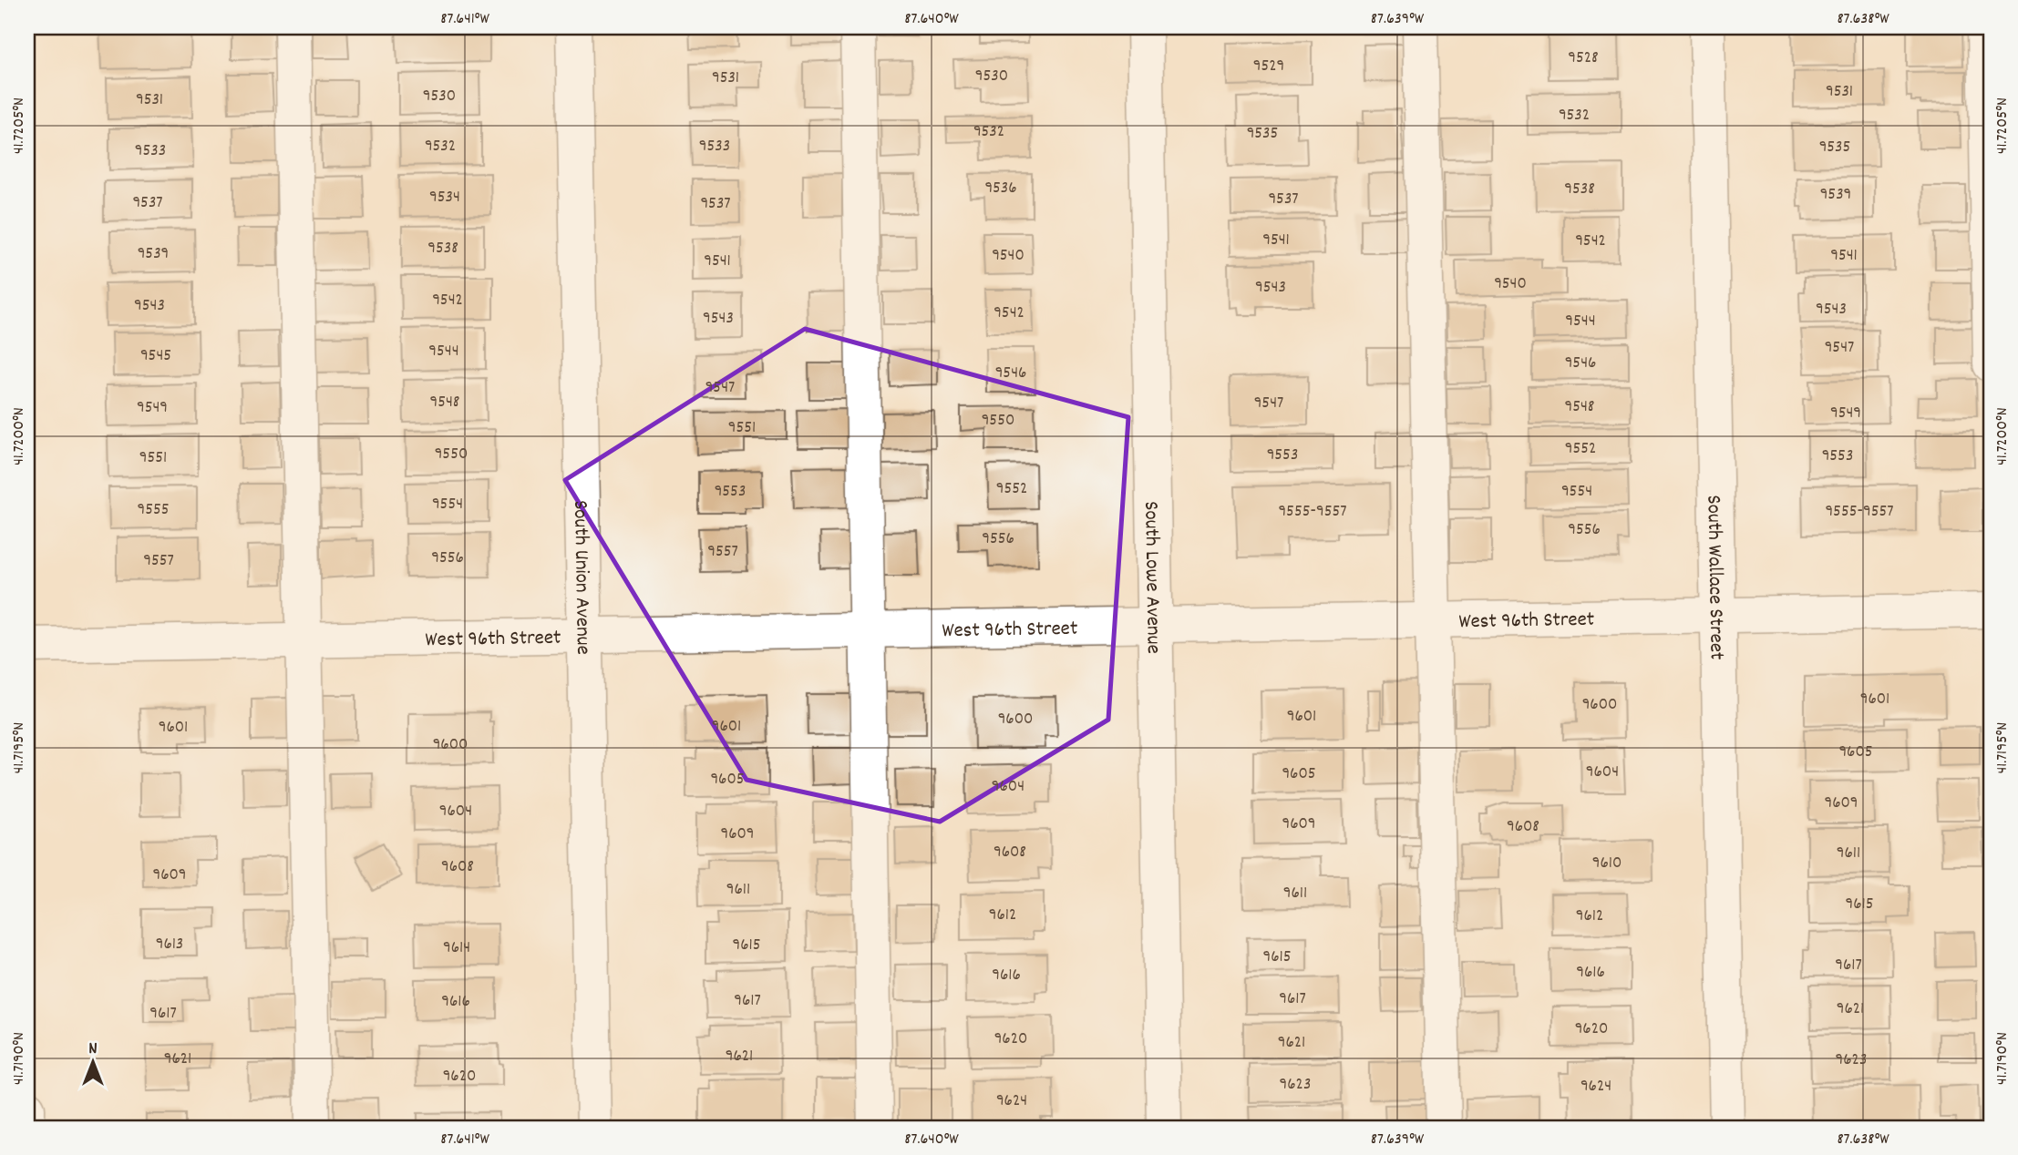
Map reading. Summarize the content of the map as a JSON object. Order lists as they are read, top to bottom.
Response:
{
  "streets": {
    "street": [
      "South Union Avenue",
      "South Lowe Avenue",
      "South Wallace Street",
      "West 96th Street"
    ]
  },
  "crossings": [
    ["South Union Avenue", "West 96th Street"],
    ["South Lowe Avenue", "West 96th Street"],
    ["South Wallace Street", "West 96th Street"]
  ],
  "house_numbers": [
    "9528",
    "9529",
    "9530",
    "9531",
    "9531",
    "9530",
    "9531",
    "9532",
    "9532",
    "9535",
    "9532",
    "9533",
    "9535",
    "9533",
    "9536",
    "9538",
    "9539",
    "9534",
    "9537",
    "9537",
    "9537",
    "9541",
    "9542",
    "9538",
    "9539",
    "9540",
    "9541",
    "9541",
    "9540",
    "9543",
    "9542",
    "9543",
    "9543",
    "9542",
    "9543",
    "9544",
    "9547",
    "9544",
    "9545",
    "9546",
    "9546",
    "9547",
    "9548",
    "9547",
    "9548",
    "9549",
    "9549",
    "9550",
    "9551",
    "9552",
    "9550",
    "9553",
    "9553",
    "9551",
    "9552",
    "9553",
    "9554",
    "9554",
    "9555",
    "9555-9557",
    "9555-9557",
    "9556",
    "9556",
    "9557",
    "9556",
    "9557",
    "9601",
    "9600",
    "9601",
    "9600",
    "9601",
    "9601",
    "9600",
    "9605",
    "9604",
    "9605",
    "9605",
    "9604",
    "9609",
    "9604",
    "9609",
    "9608",
    "9609",
    "9608",
    "9611",
    "9610",
    "9608",
    "9609",
    "9611",
    "9611",
    "9615",
    "9612",
    "9612",
    "9613",
    "9615",
    "9614",
    "9615",
    "9617",
    "9616",
    "9616",
    "9617",
    "9617",
    "9616",
    "9621",
    "9617",
    "9620",
    "9620",
    "9621",
    "9621",
    "9621",
    "9623",
    "9620",
    "9623",
    "9624",
    "9624"
  ],
  "north": "top",
  "coordinates": [
    "87.641°W",
    "87.640°W",
    "87.639°W",
    "87.638°W",
    "41.7205°N",
    "41.7200°N",
    "41.7195°N",
    "41.7190°N"
  ]
}
